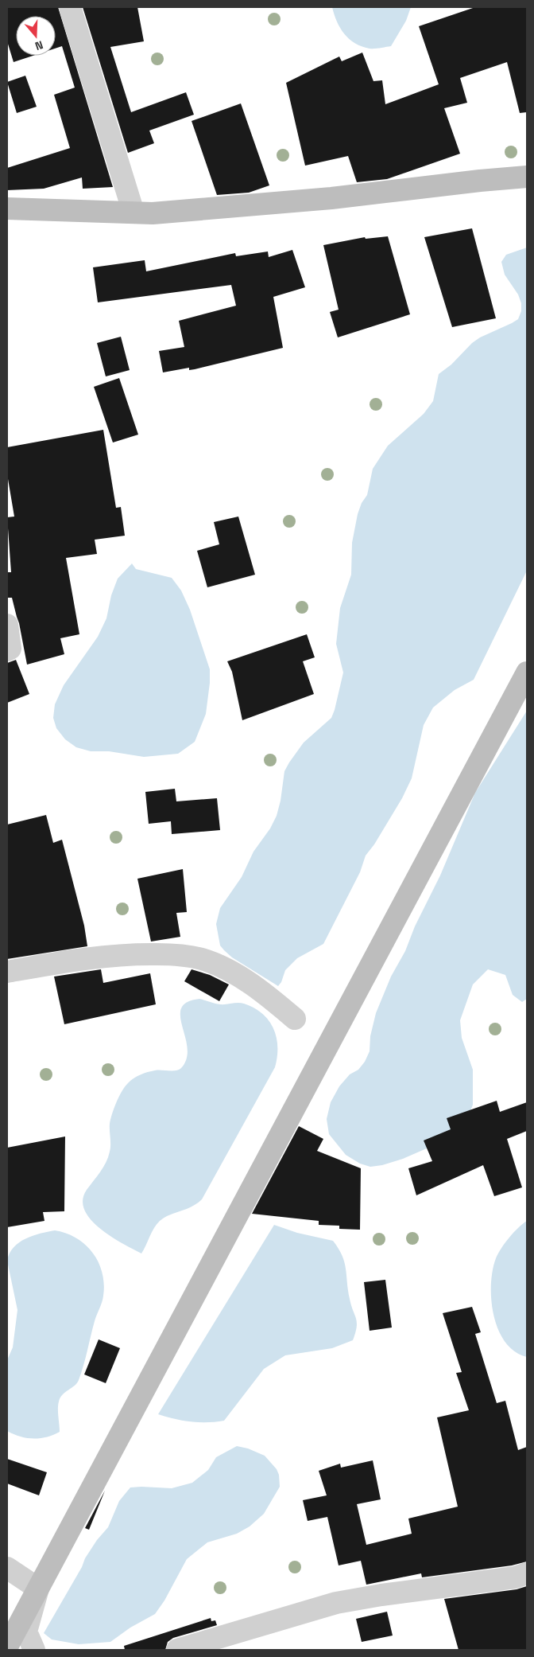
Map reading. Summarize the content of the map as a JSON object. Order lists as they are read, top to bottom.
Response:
{
  "north": "bottom"
}
